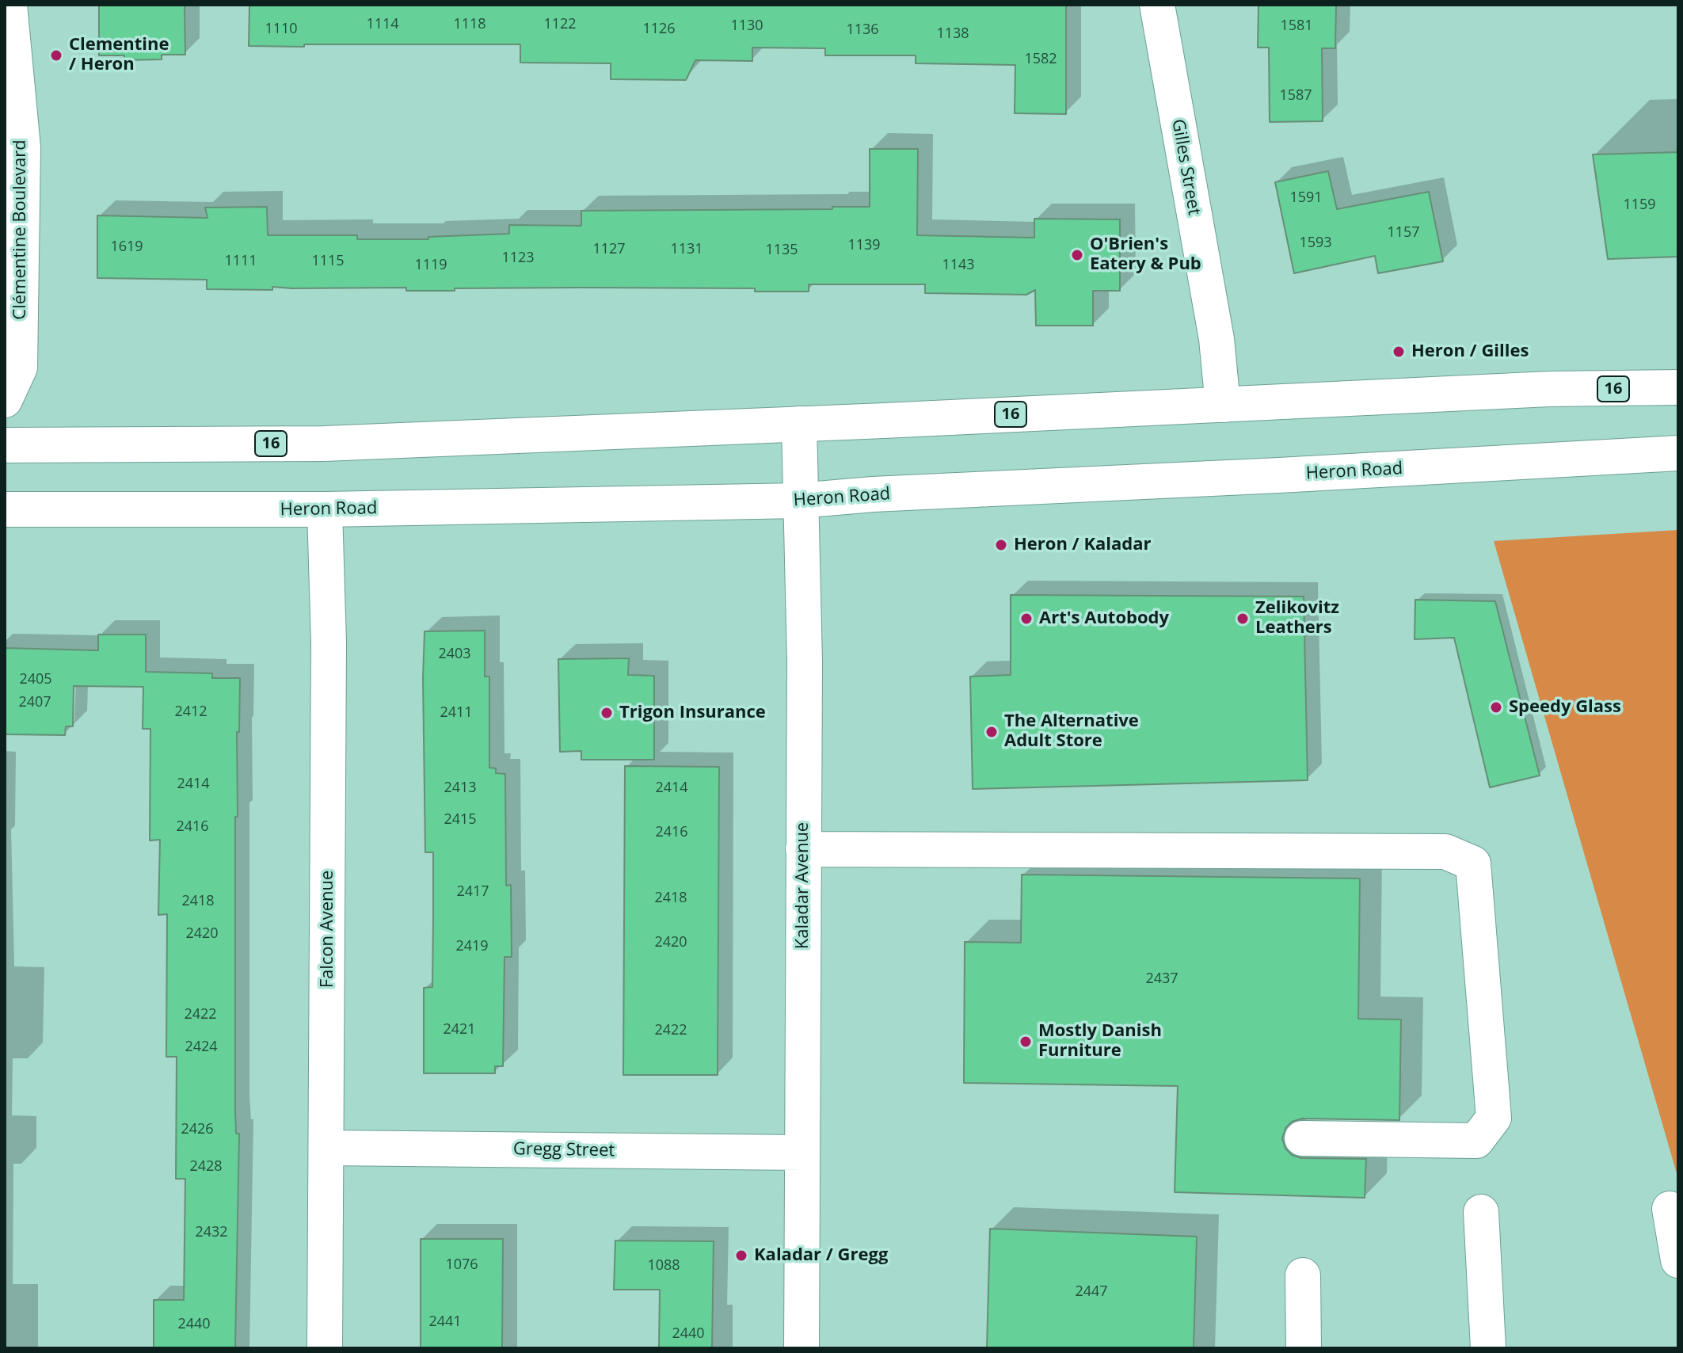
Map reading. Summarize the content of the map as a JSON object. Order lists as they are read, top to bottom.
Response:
{
  "streets": {
    "main road": [
      "Gilles Street",
      "Clémentine Boulevard",
      "16",
      "Heron Road",
      "Kaladar Avenue",
      "Falcon Avenue",
      "Gregg Street"
    ]
  },
  "crossings": [
    ["Gilles Street", "16"],
    ["16", "Kaladar Avenue"],
    ["Heron Road", "Kaladar Avenue"],
    ["Heron Road", "Falcon Avenue"],
    ["Kaladar Avenue", "Gregg Street"],
    ["Falcon Avenue", "Gregg Street"]
  ],
  "places": [
    "Clementine / Heron",
    "O'Brien's Eatery & Pub",
    "Heron / Gilles",
    "Heron / Kaladar",
    "Art's Autobody",
    "Zelikovitz Leathers",
    "Speedy Glass",
    "Trigon Insurance",
    "The Alternative Adult Store",
    "Mostly Danish Furniture",
    "Kaladar / Gregg"
  ],
  "house_numbers": [
    "1114",
    "1118",
    "1122",
    "1130",
    "1581",
    "1110",
    "1126",
    "1136",
    "1138",
    "1582",
    "1587",
    "1591",
    "1159",
    "1157",
    "1593",
    "1139",
    "1619",
    "1127",
    "1131",
    "1135",
    "1123",
    "1111",
    "1115",
    "1119",
    "1143",
    "2403",
    "2405",
    "2407",
    "2412",
    "2411",
    "2414",
    "2413",
    "2414",
    "2415",
    "2416",
    "2416",
    "2417",
    "2418",
    "2418",
    "2420",
    "2420",
    "2419",
    "2437",
    "2422",
    "2421",
    "2422",
    "2424",
    "2426",
    "2428",
    "2432",
    "1076",
    "1088",
    "2447",
    "2441",
    "2440",
    "2440"
  ]
}
